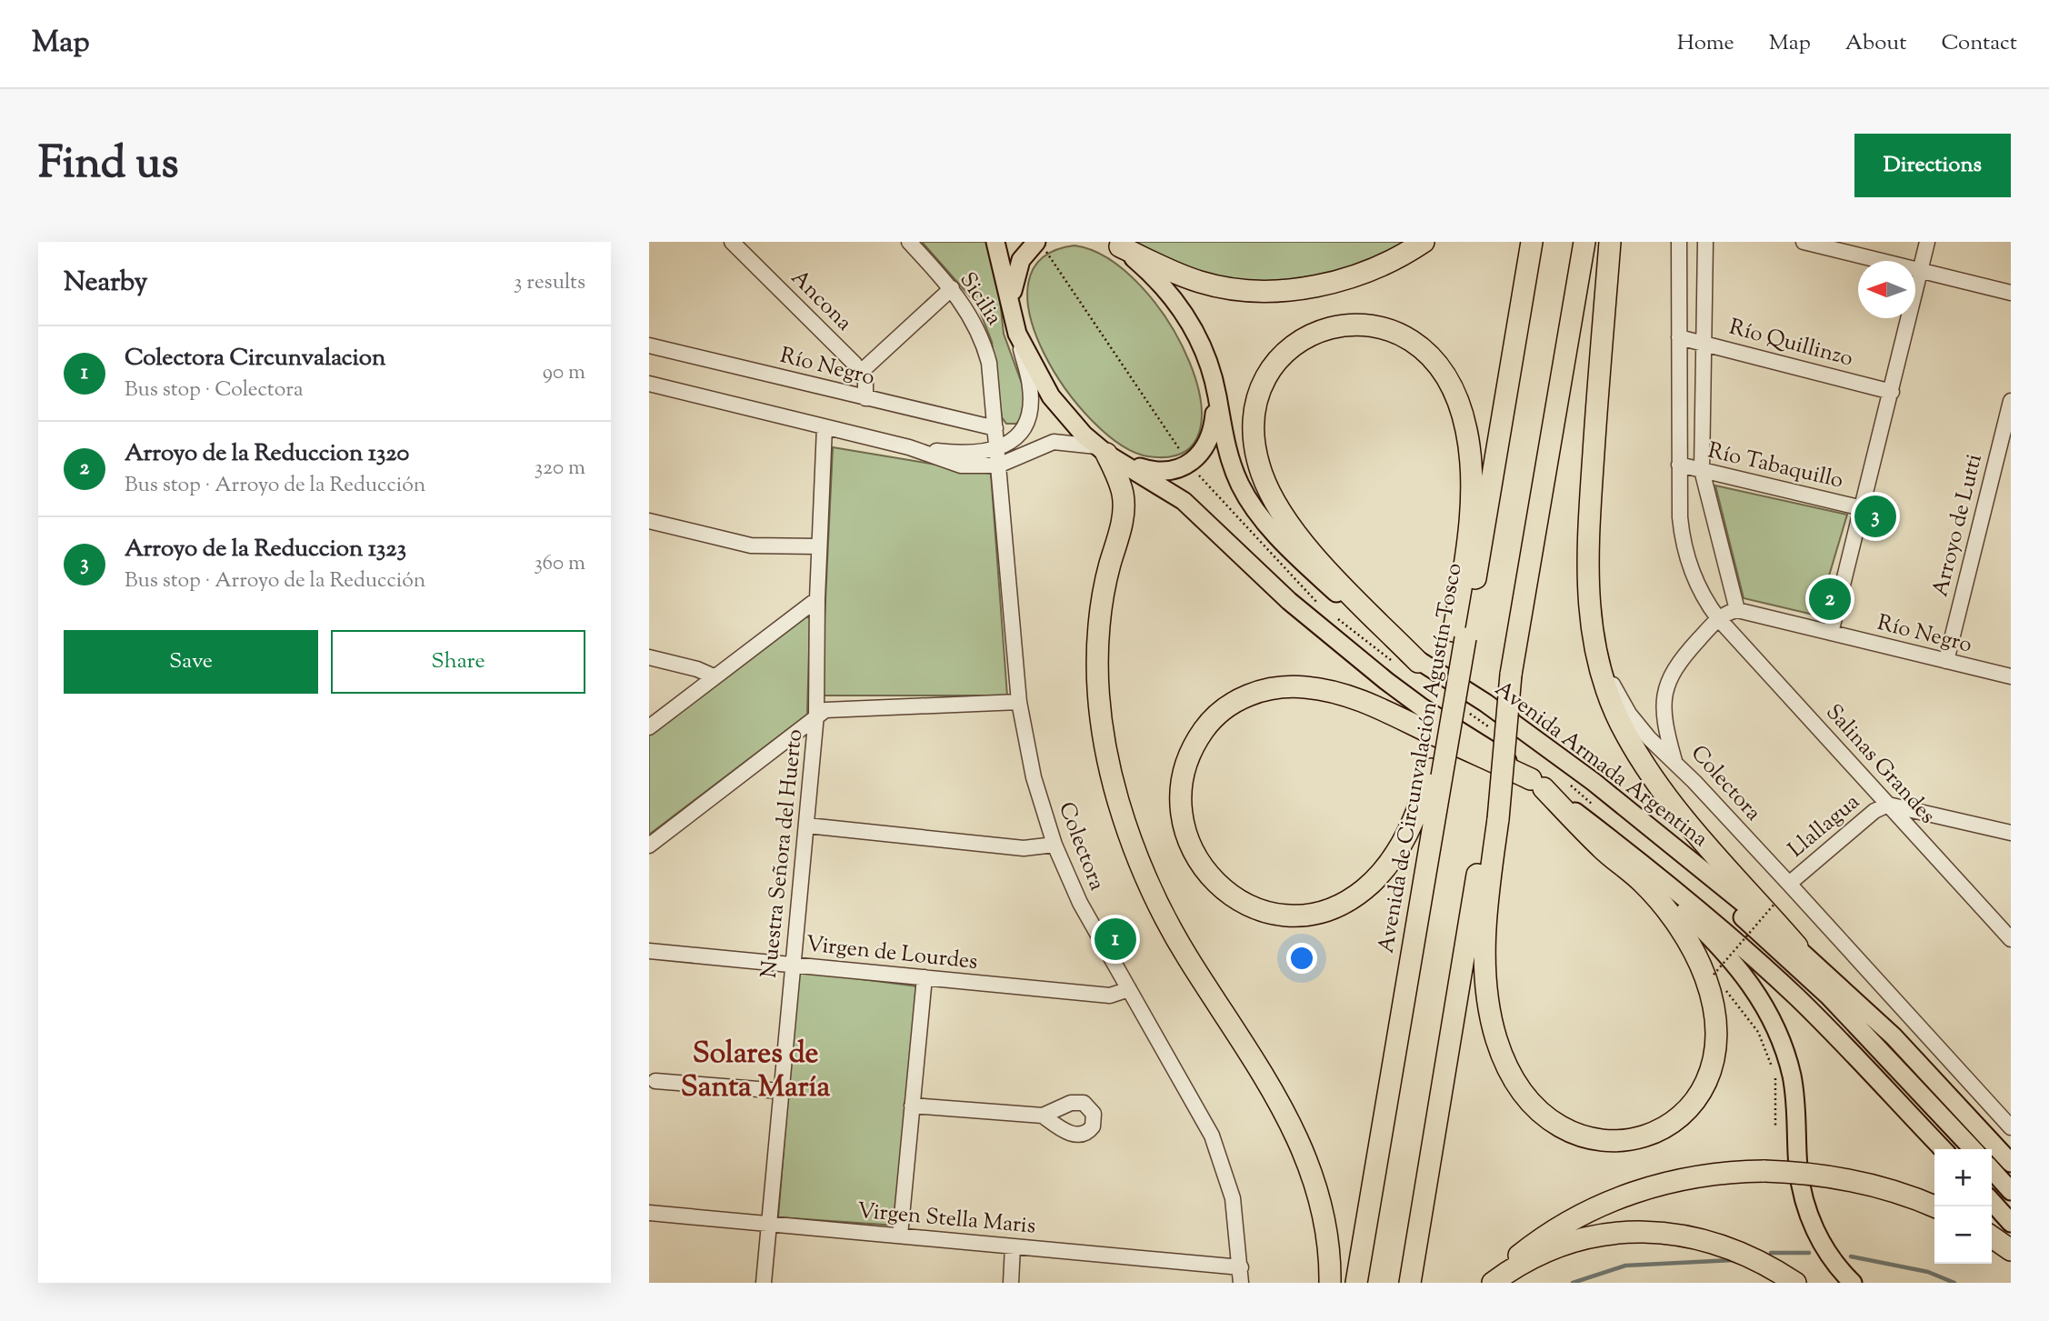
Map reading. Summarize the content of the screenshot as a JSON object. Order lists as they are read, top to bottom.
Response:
{
  "streets": {
    "highway": ["Avenida de Circunvalación Agustín Tosco"],
    "main road": ["Avenida Armada Argentina"],
    "street": [
      "Sicilia",
      "Ancona",
      "Río Quillinzo",
      "Río Negro",
      "Río Tabaquillo",
      "Arroyo de Lutti",
      "Salinas Grandes",
      "Colectora",
      "Llallagua",
      "Nuestra Señora del Huerto",
      "Virgen de Lourdes",
      "Virgen Stella Maris"
    ]
  },
  "crossings": [
    ["Sicilia", "Río Negro"],
    ["Sicilia", "Colectora"],
    ["Río Negro", "Arroyo de Lutti"],
    ["Río Negro", "Colectora"],
    ["Salinas Grandes", "Colectora"],
    ["Salinas Grandes", "Llallagua"],
    ["Colectora", "Llallagua"],
    ["Colectora", "Virgen de Lourdes"],
    ["Colectora", "Virgen Stella Maris"],
    ["Nuestra Señora del Huerto", "Virgen de Lourdes"],
    ["Nuestra Señora del Huerto", "Virgen Stella Maris"]
  ],
  "districts": ["Solares de Santa María"],
  "north": "left",
  "page": {
    "header": "Map",
    "nav": [
      "Home",
      "Map",
      "About",
      "Contact"
    ],
    "title": "Find us",
    "buttons": [
      "Directions",
      ["Save", "Share"]
    ],
    "heading": ["Nearby", "3 results"],
    "list": [
      {
        "mark": "1",
        "name": "Colectora Circunvalacion",
        "note": "Bus stop · Colectora",
        "value": "90 m"
      },
      {
        "mark": "2",
        "name": "Arroyo de la Reduccion 1320",
        "note": "Bus stop · Arroyo de la Reducción",
        "value": "320 m"
      },
      {
        "mark": "3",
        "name": "Arroyo de la Reduccion 1323",
        "note": "Bus stop · Arroyo de la Reducción",
        "value": "360 m"
      }
    ],
    "pins": ["3", "2", "1"],
    "map_buttons": ["+", "−"]
  }
}
